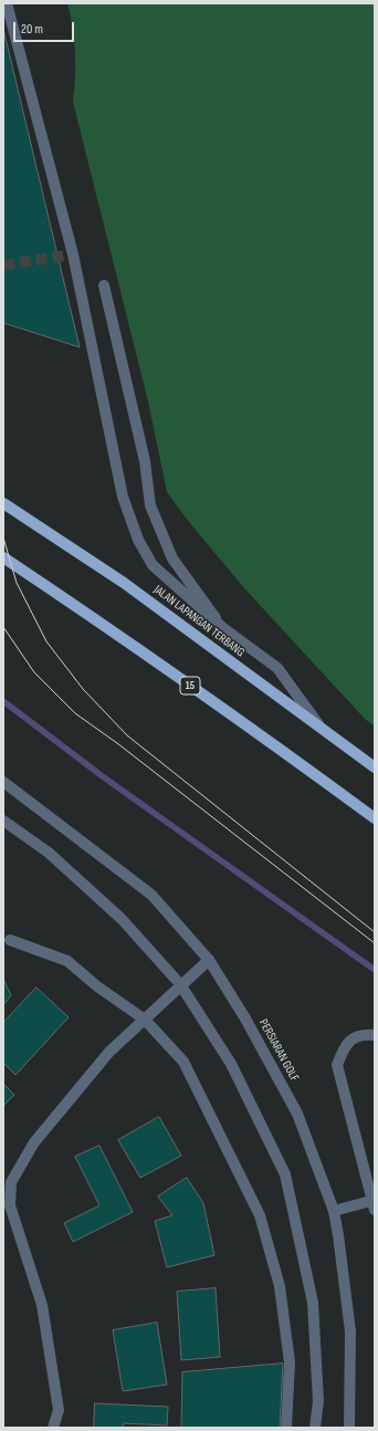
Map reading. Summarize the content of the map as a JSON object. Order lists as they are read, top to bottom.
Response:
{
  "streets": {
    "main road": ["JALAN LAPANGAN TERBANG", "15"],
    "street": ["PERSIARAN GOLF"]
  },
  "scale_bar": "20 m"
}
